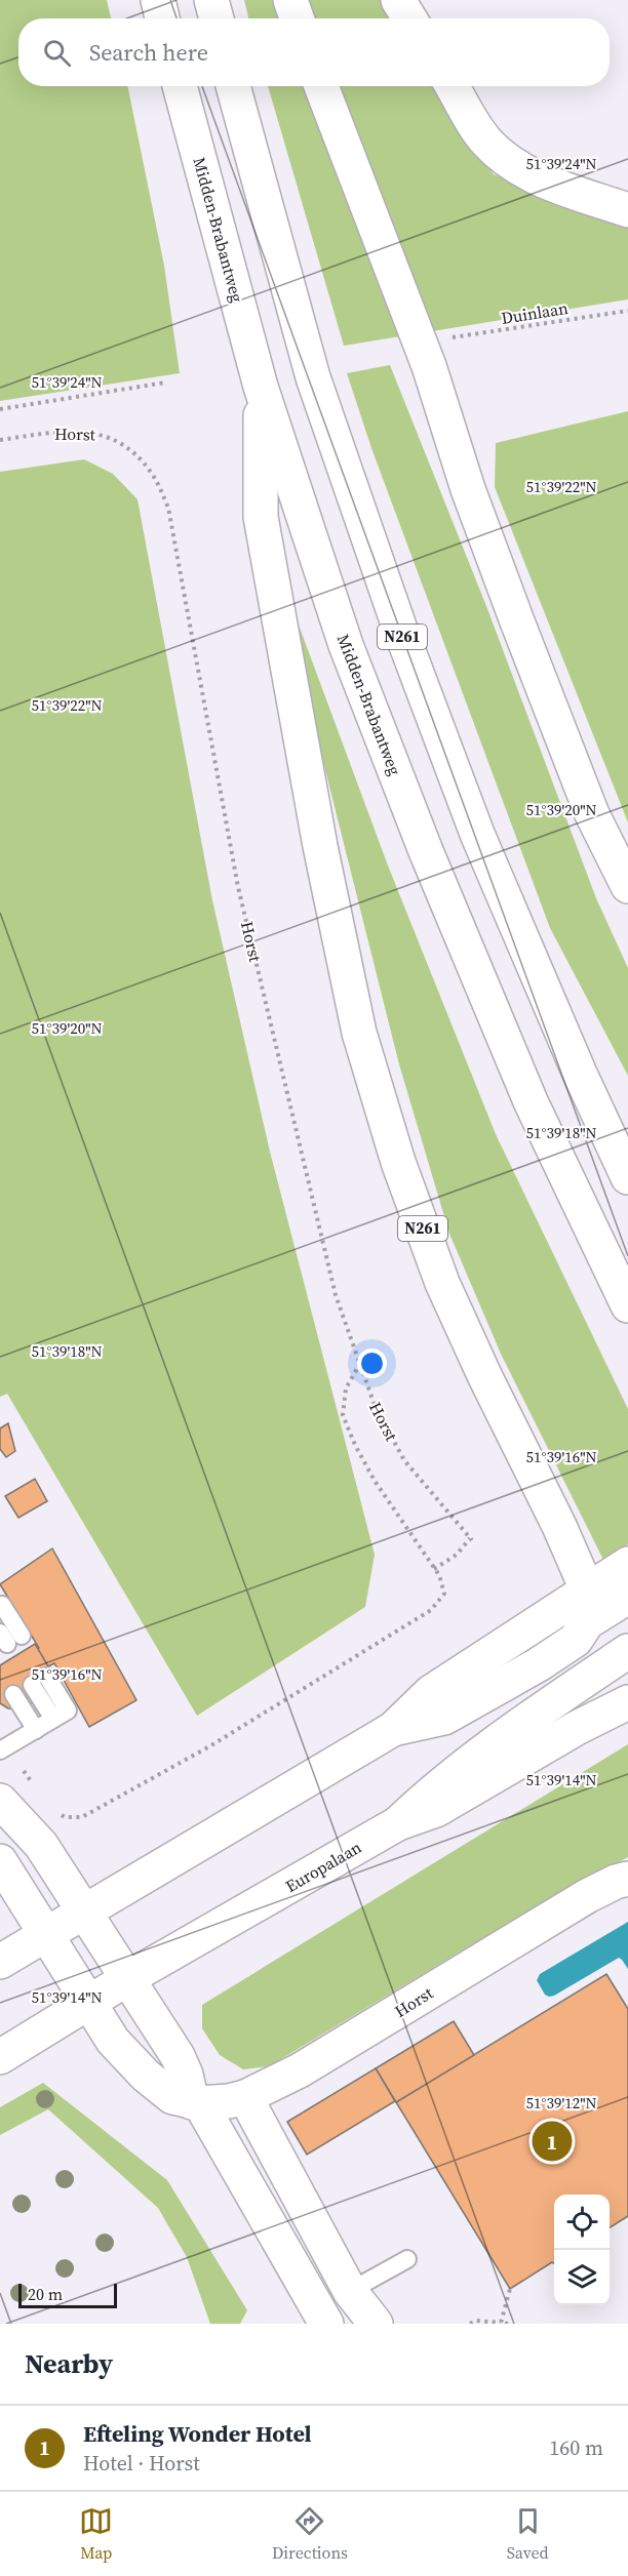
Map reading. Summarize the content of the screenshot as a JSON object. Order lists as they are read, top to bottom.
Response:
{
  "streets": {
    "main road": [
      "Midden-Brabantweg",
      "Horst",
      "N261",
      "Europalaan"
    ],
    "path": ["Duinlaan"]
  },
  "crossings": [
    ["Midden-Brabantweg", "N261"],
    ["Horst", "Europalaan"]
  ],
  "scale_bar": "20 m",
  "page": {
    "search": "Search here",
    "pins": "1",
    "scale": "20 m",
    "heading": "Nearby",
    "list": [
      {
        "mark": "1",
        "name": "Efteling Wonder Hotel",
        "note": "Hotel · Horst",
        "value": "160 m"
      }
    ],
    "nav": ["Map", "Directions", "Saved"]
  },
  "coordinates": [
    "51°39'24\"N",
    "51°39'22\"N",
    "51°39'20\"N",
    "51°39'18\"N",
    "51°39'16\"N",
    "51°39'14\"N",
    "51°39'12\"N"
  ]
}
